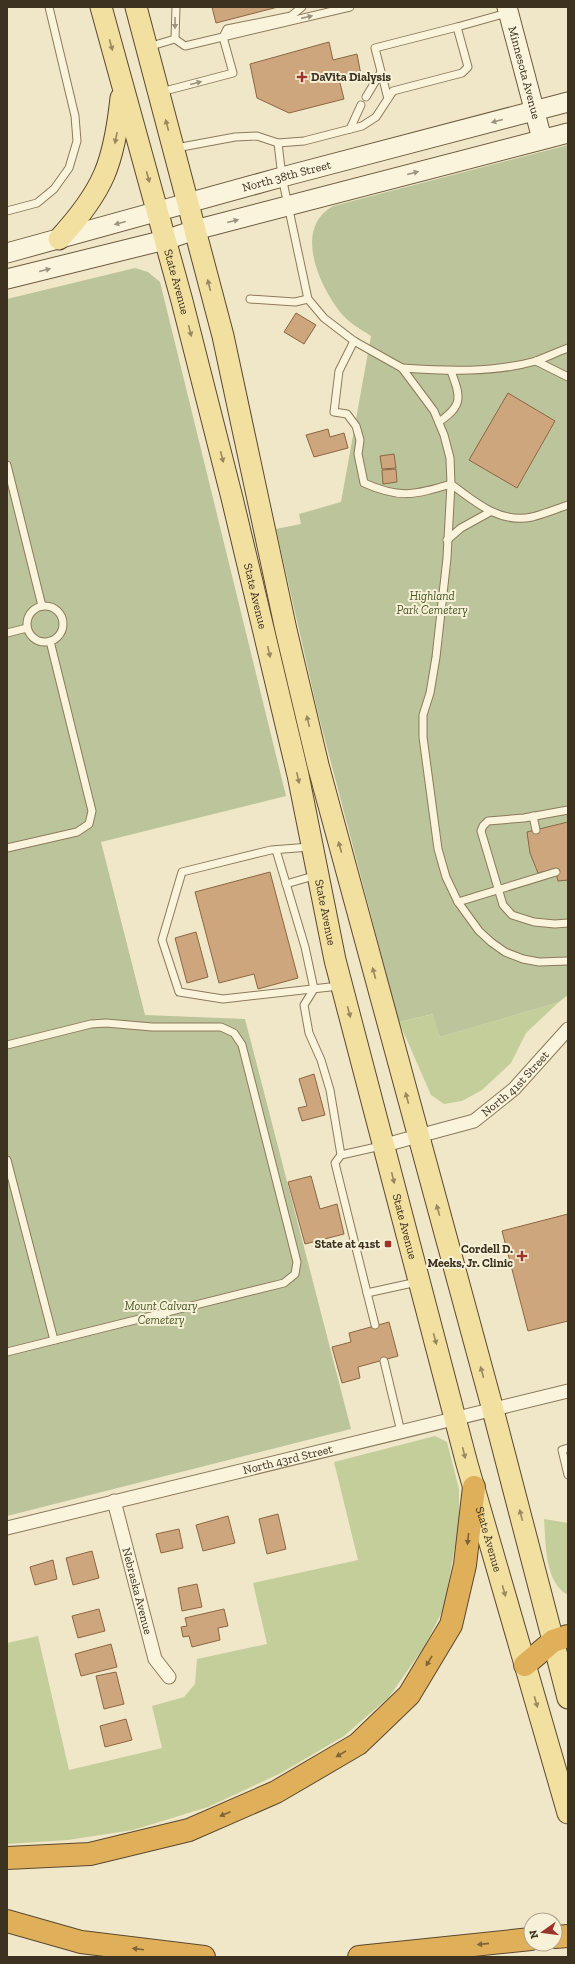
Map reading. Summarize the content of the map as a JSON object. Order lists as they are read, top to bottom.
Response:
{
  "streets": {
    "main road": ["Minnesota Avenue", "North 38th Street", "State Avenue"],
    "street": ["North 41st Street", "North 43rd Street", "Nebraska Avenue"]
  },
  "crossings": [
    ["Minnesota Avenue", "North 38th Street"],
    ["North 38th Street", "State Avenue"],
    ["State Avenue", "North 41st Street"],
    ["State Avenue", "North 43rd Street"],
    ["North 43rd Street", "Nebraska Avenue"]
  ],
  "parks": ["Highland Park Cemetery", "Mount Calvary Cemetery"],
  "places": {
    "health": ["DaVita Dialysis", "Cordell D. Meeks, Jr. Clinic"],
    "transit": ["State at 41st"]
  },
  "north": "left"
}
